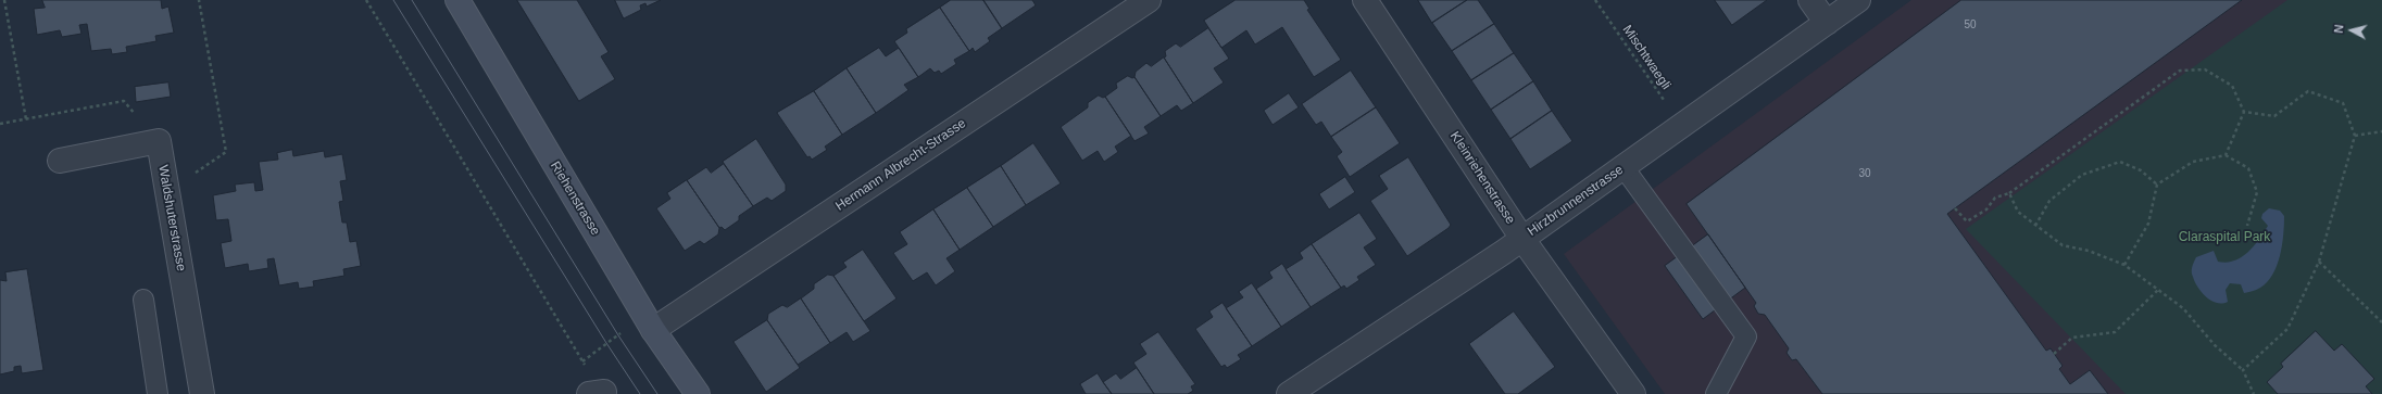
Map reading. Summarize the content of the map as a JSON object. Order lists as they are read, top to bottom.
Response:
{
  "streets": {
    "main road": ["Riehenstrasse"],
    "street": [
      "Hermann Albrecht-Strasse",
      "Kleinriehenstrasse",
      "Hirzbrunnenstrasse",
      "Waldshuterstrasse"
    ],
    "path": ["Mischtwaegli"]
  },
  "crossings": [
    ["Mischtwaegli", "Hirzbrunnenstrasse"],
    ["Hermann Albrecht-Strasse", "Riehenstrasse"],
    ["Kleinriehenstrasse", "Hirzbrunnenstrasse"]
  ],
  "parks": ["Claraspital Park"],
  "house_numbers": ["50", "30"],
  "north": "left"
}
